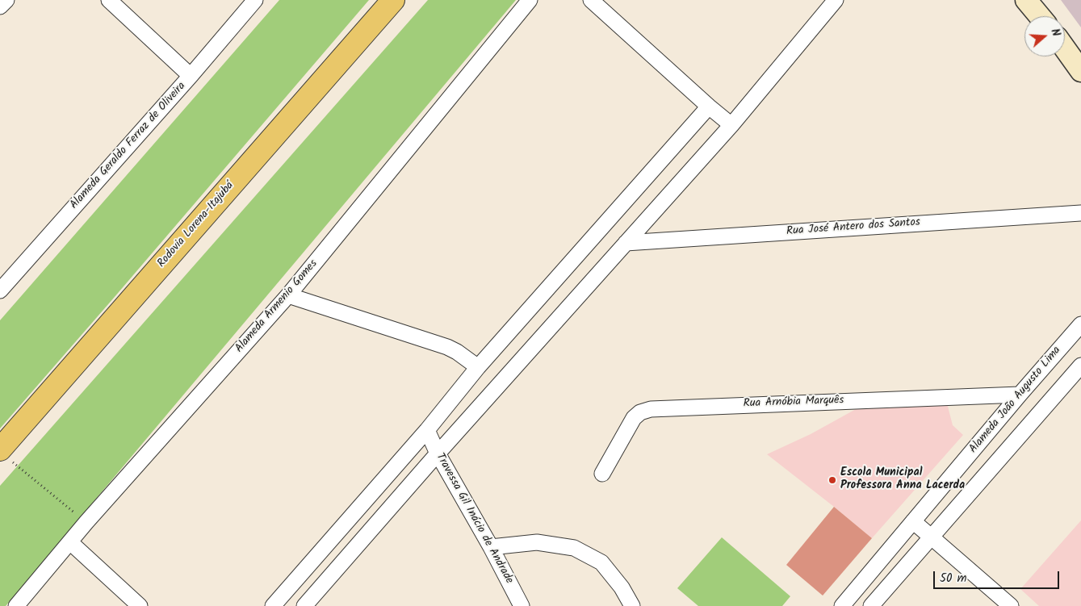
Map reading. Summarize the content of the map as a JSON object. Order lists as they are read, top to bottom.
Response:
{
  "streets": {
    "highway": ["Rodovia Lorena-Itajubá"],
    "street": [
      "Alameda Geraldo Ferraz de Oliveira",
      "Rua José Antero dos Santos",
      "Alameda Armenio Gomes",
      "Alameda João Augusto Lima",
      "Rua Arnóbia Marquês",
      "Travessa Gil Inácio de Andrade"
    ]
  },
  "crossings": [
    ["Alameda João Augusto Lima", "Rua Arnóbia Marquês"]
  ],
  "places": ["Escola Municipal Professora Anna Lacerda"],
  "scale_bar": "50 m",
  "north": "right"
}
